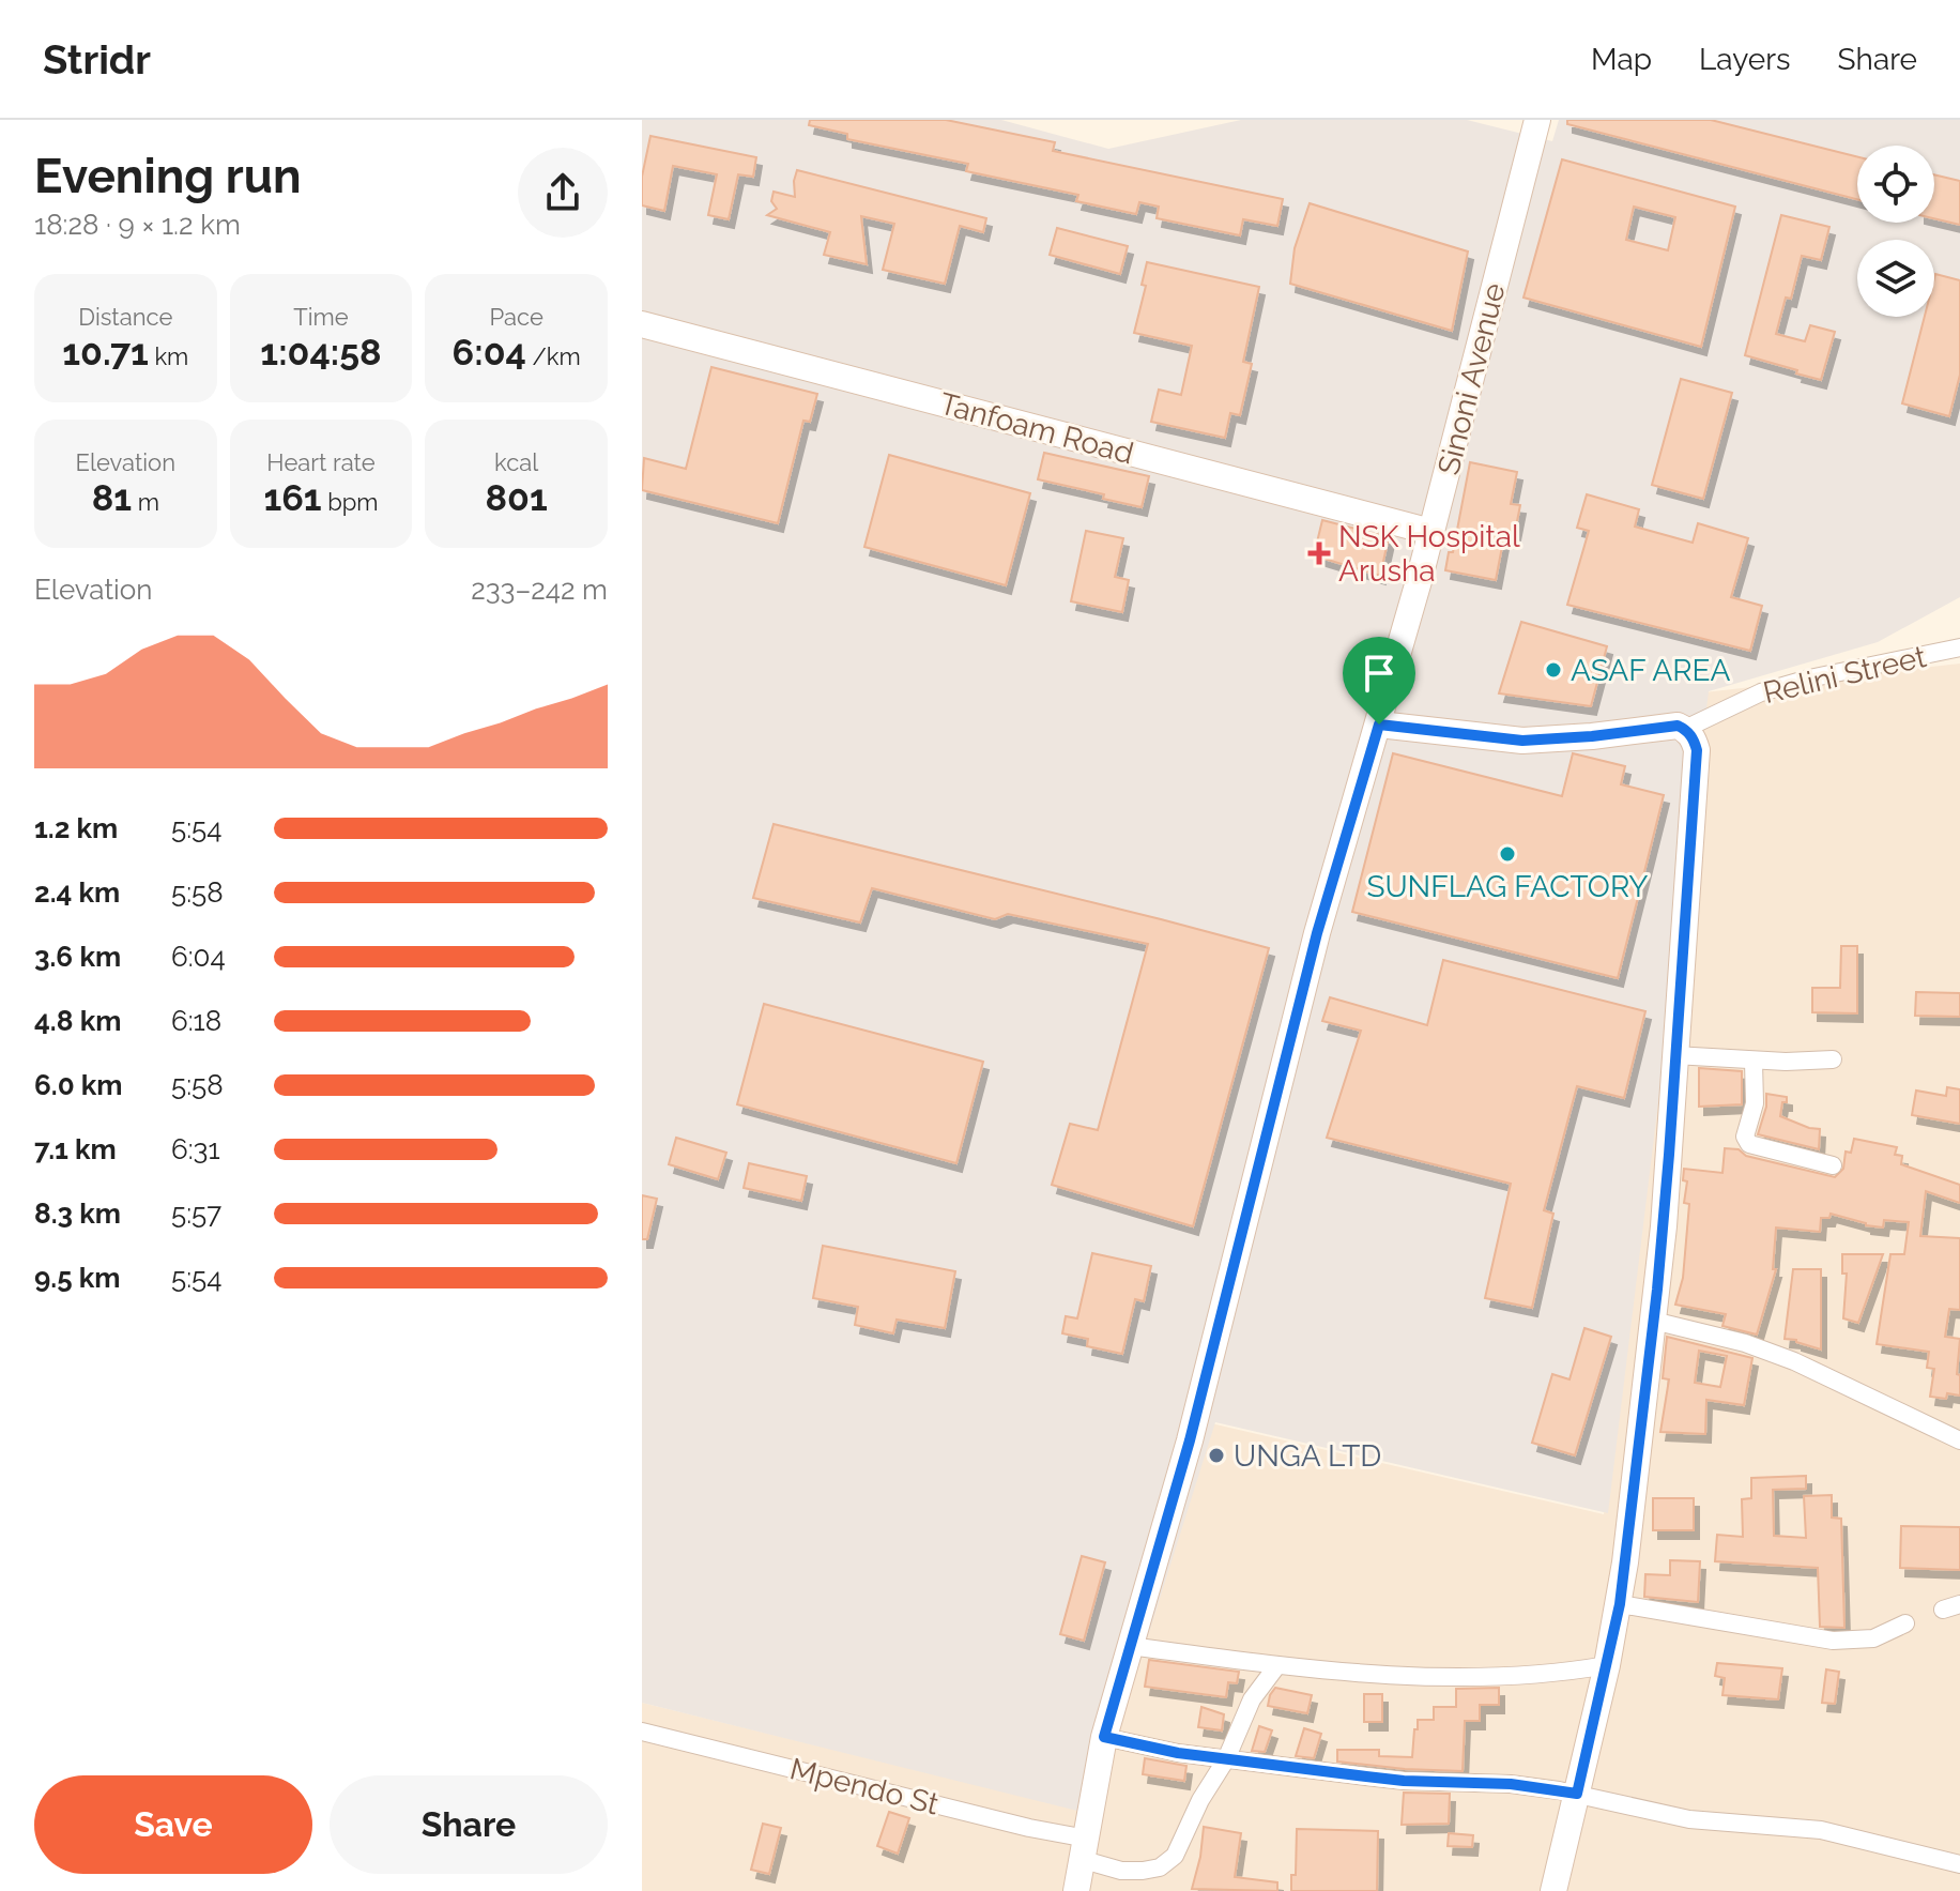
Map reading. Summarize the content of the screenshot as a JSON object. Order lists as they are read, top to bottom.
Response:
{
  "streets": {
    "street": [
      "Sinoni Avenue",
      "Tanfoam Road",
      "Relini Street",
      "Mpendo St"
    ]
  },
  "crossings": [
    ["Sinoni Avenue", "Tanfoam Road"],
    ["Sinoni Avenue", "Mpendo St"]
  ],
  "places": {
    "health": ["NSK Hospital Arusha"],
    "other": ["ASAF AREA", "SUNFLAG FACTORY", "UNGA LTD"]
  },
  "page": {
    "header": "Stridr",
    "nav": ["Map", "Layers", "Share"],
    "heading": ["Evening run", "18:28 · 9 × 1.2 km"],
    "stats": [
      ["Distance", "10.71 km"],
      ["Time", "1:04:58"],
      ["Pace", "6:04 /km"],
      ["Elevation", "81 m"],
      ["Heart rate", "161 bpm"],
      ["kcal", "801"]
    ],
    "chart": ["Elevation", "233–242 m"],
    "list": [
      {
        "name": "1.2 km",
        "note": "5:54"
      },
      {
        "name": "2.4 km",
        "note": "5:58"
      },
      {
        "name": "3.6 km",
        "note": "6:04"
      },
      {
        "name": "4.8 km",
        "note": "6:18"
      },
      {
        "name": "6.0 km",
        "note": "5:58"
      },
      {
        "name": "7.1 km",
        "note": "6:31"
      },
      {
        "name": "8.3 km",
        "note": "5:57"
      },
      {
        "name": "9.5 km",
        "note": "5:54"
      }
    ],
    "buttons": ["Save", "Share"]
  }
}
